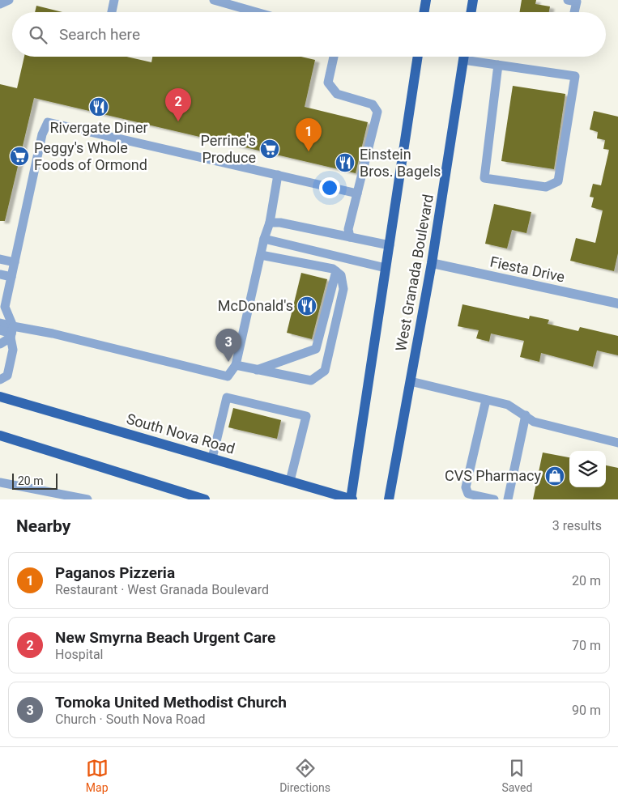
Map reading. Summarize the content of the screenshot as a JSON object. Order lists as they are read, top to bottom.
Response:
{
  "streets": {
    "main road": ["West Granada Boulevard", "South Nova Road"],
    "street": ["Fiesta Drive"]
  },
  "crossings": [
    ["Fiesta Drive", "West Granada Boulevard"],
    ["West Granada Boulevard", "South Nova Road"]
  ],
  "places": {
    "restaurant": ["Rivergate Diner", "Einstein Bros. Bagels", "McDonald's"],
    "supermarket": ["Perrine's Produce", "Peggy's Whole Foods of Ormond"],
    "shop": ["CVS Pharmacy"]
  },
  "scale_bar": "20 m",
  "page": {
    "search": "Search here",
    "pins": ["2", "1", "3"],
    "scale": "20 m",
    "heading": ["Nearby", "3 results"],
    "list": [
      {
        "mark": "1",
        "name": "Paganos Pizzeria",
        "note": "Restaurant · West Granada Boulevard",
        "value": "20 m"
      },
      {
        "mark": "2",
        "name": "New Smyrna Beach Urgent Care",
        "note": "Hospital",
        "value": "70 m"
      },
      {
        "mark": "3",
        "name": "Tomoka United Methodist Church",
        "note": "Church · South Nova Road",
        "value": "90 m"
      }
    ],
    "nav": ["Map", "Directions", "Saved"]
  }
}
